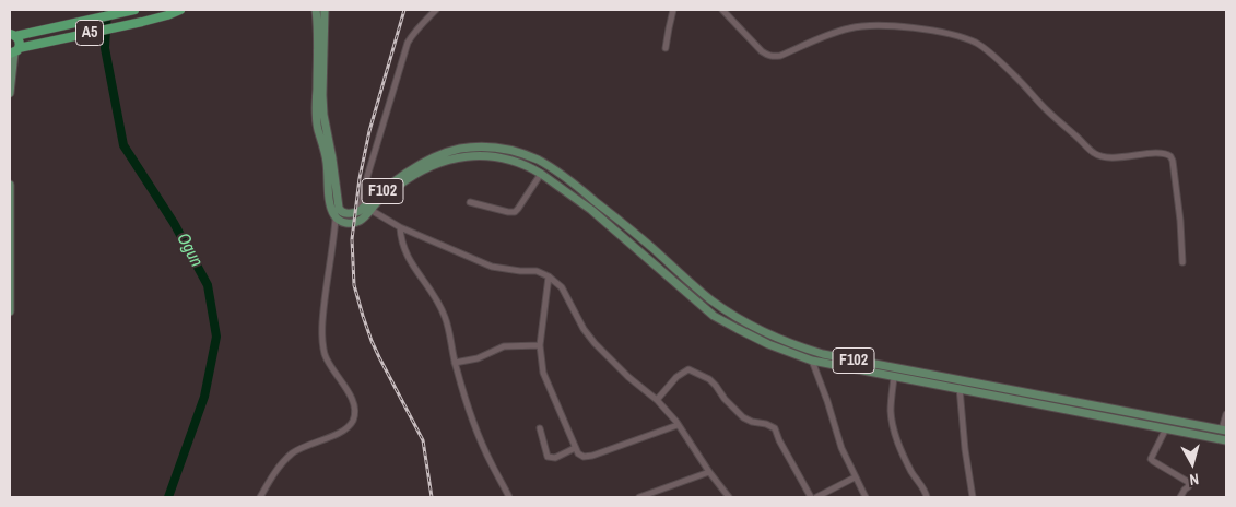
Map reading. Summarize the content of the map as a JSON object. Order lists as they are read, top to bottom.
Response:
{
  "streets": {
    "highway": ["A5"],
    "main road": ["F102"]
  },
  "water": ["Ogun"],
  "north": "bottom"
}
